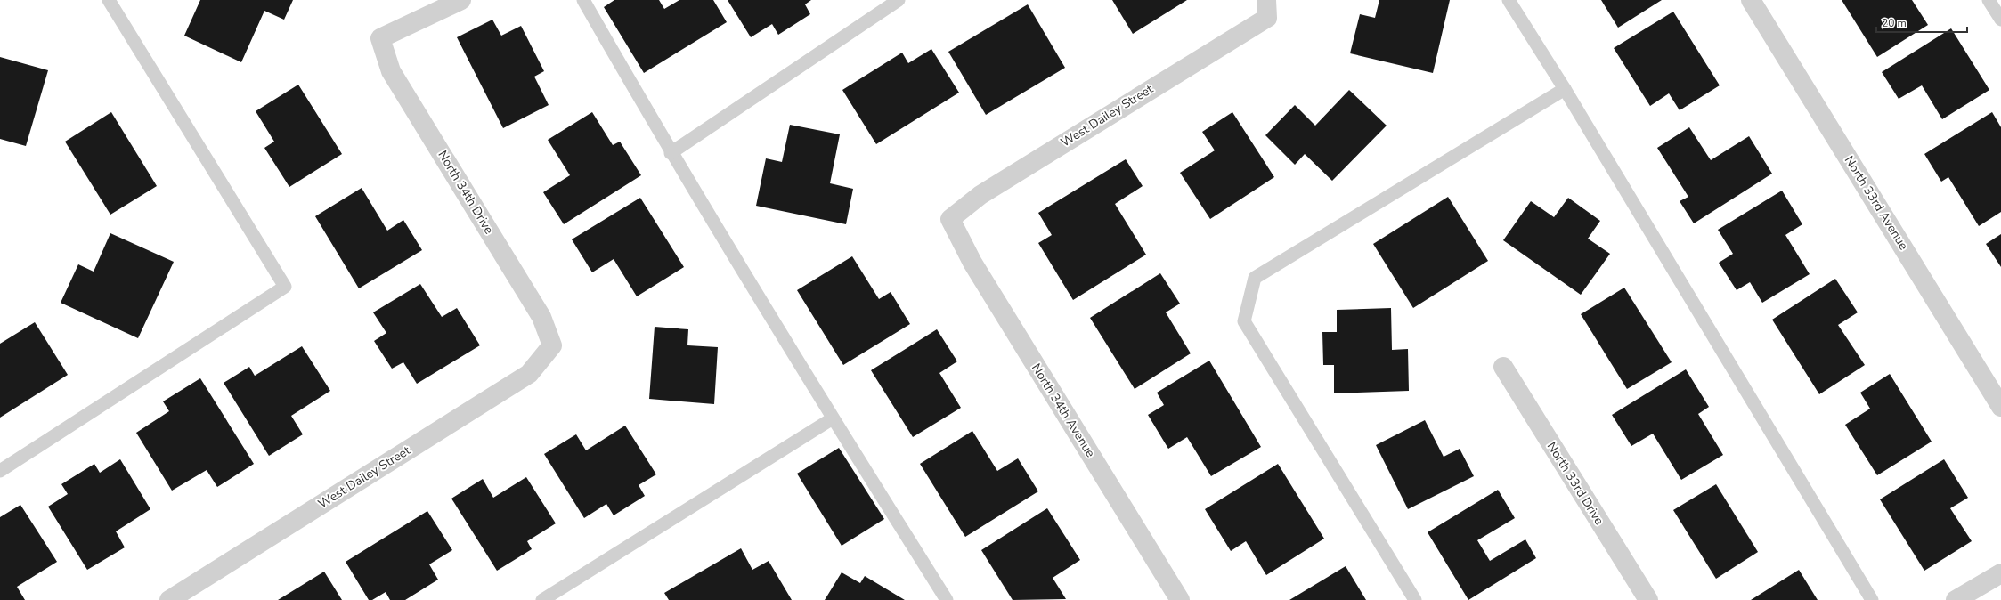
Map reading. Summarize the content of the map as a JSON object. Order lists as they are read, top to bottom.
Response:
{
  "streets": {
    "street": [
      "West Dailey Street",
      "North 34th Drive",
      "North 33rd Avenue",
      "North 34th Avenue",
      "North 33rd Drive"
    ]
  },
  "crossings": [
    ["West Dailey Street", "North 34th Drive"],
    ["West Dailey Street", "North 34th Avenue"]
  ],
  "scale_bar": "20 m"
}
